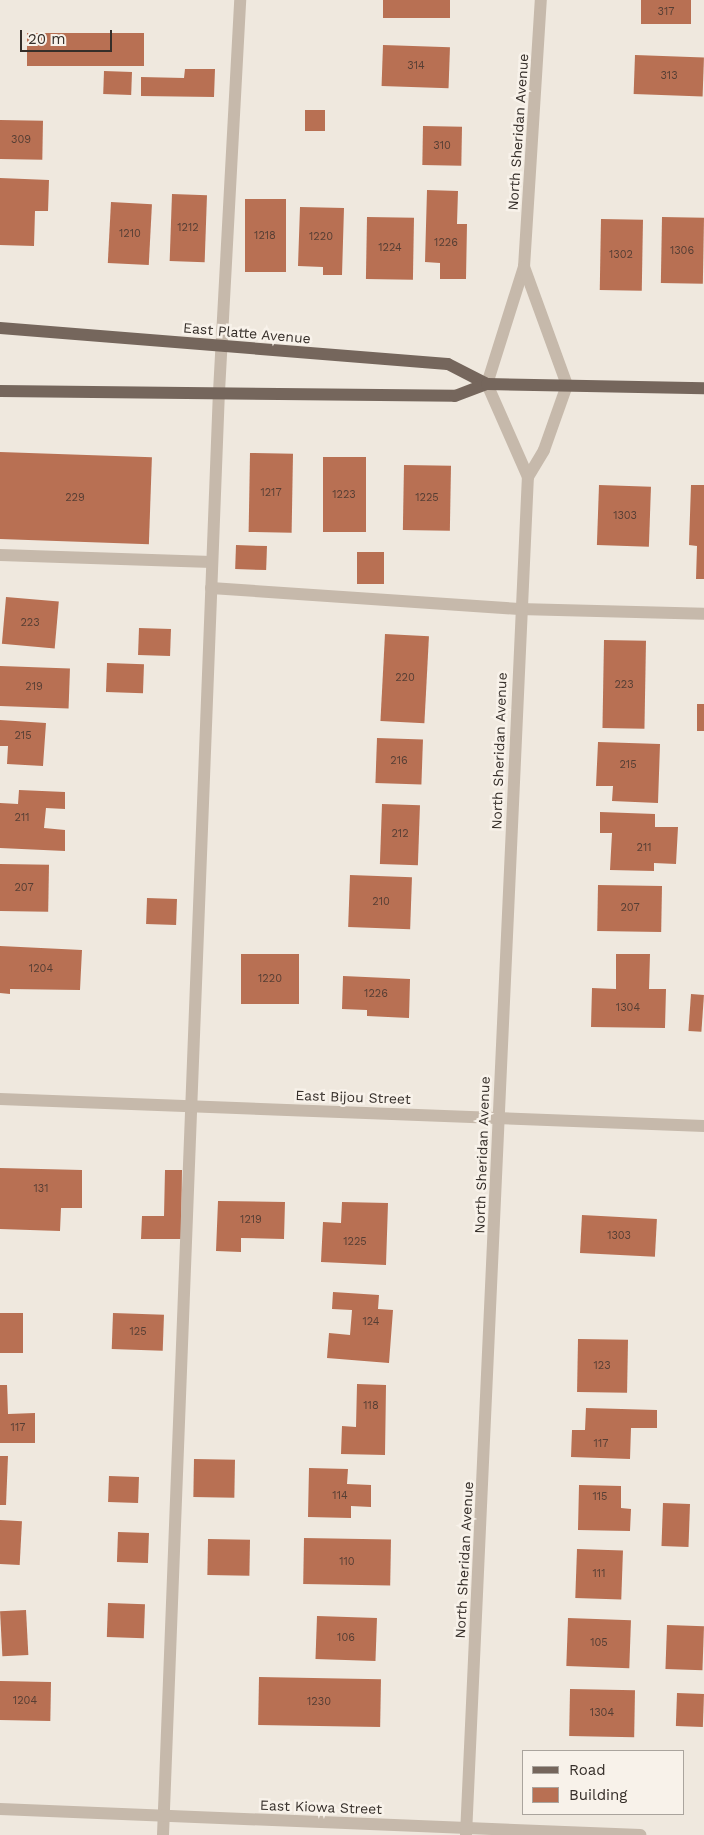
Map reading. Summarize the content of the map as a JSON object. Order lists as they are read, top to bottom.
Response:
{
  "streets": {
    "main road": ["East Platte Avenue"],
    "street": ["North Sheridan Avenue", "East Bijou Street", "East Kiowa Street"]
  },
  "crossings": [
    ["North Sheridan Avenue", "East Platte Avenue"],
    ["North Sheridan Avenue", "East Bijou Street"],
    ["North Sheridan Avenue", "East Kiowa Street"]
  ],
  "house_numbers": [
    "317",
    "314",
    "313",
    "309",
    "310",
    "1212",
    "1210",
    "1218",
    "1220",
    "1226",
    "1224",
    "1306",
    "1302",
    "1217",
    "1223",
    "229",
    "1225",
    "1303",
    "223",
    "220",
    "223",
    "219",
    "215",
    "216",
    "215",
    "211",
    "212",
    "211",
    "207",
    "210",
    "207",
    "1204",
    "1220",
    "1226",
    "1304",
    "131",
    "1219",
    "1303",
    "1225",
    "124",
    "125",
    "123",
    "118",
    "117",
    "117",
    "114",
    "115",
    "110",
    "111",
    "106",
    "105",
    "1204",
    "1230",
    "1304"
  ],
  "legend": ["Road", "Building"],
  "scale_bar": "20 m"
}
